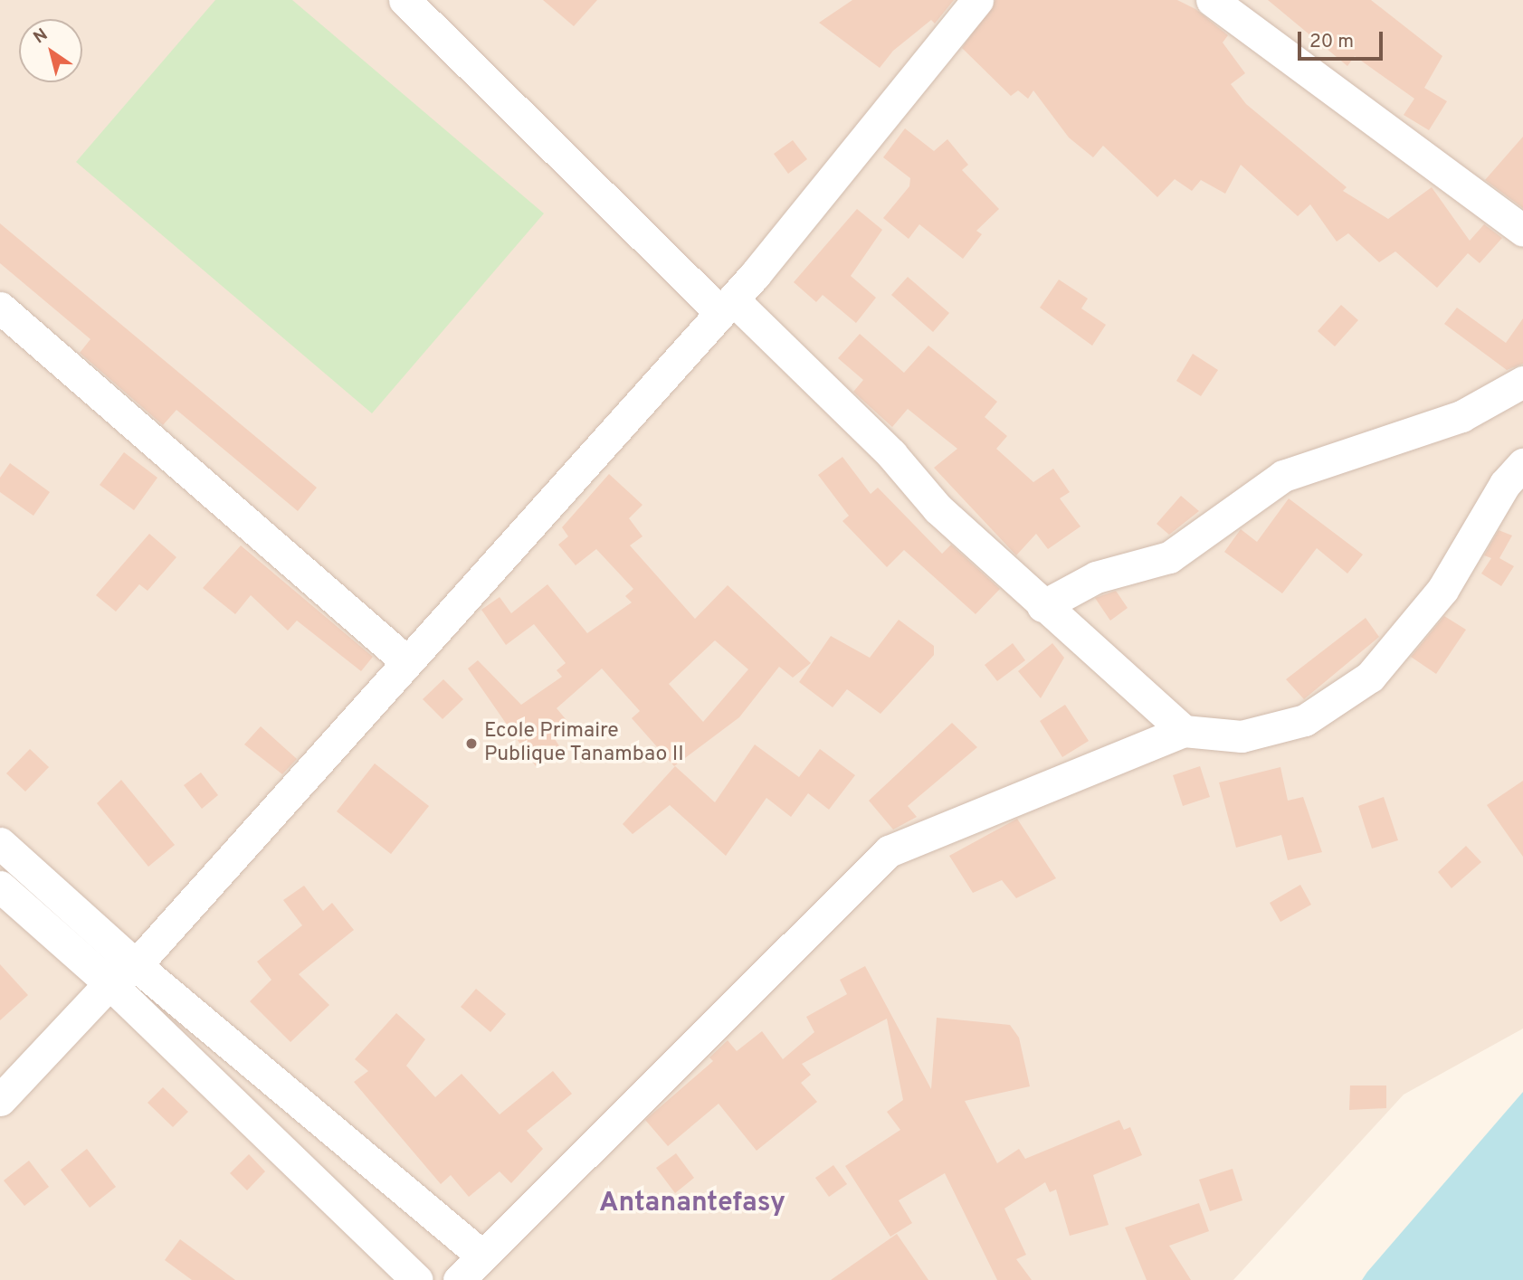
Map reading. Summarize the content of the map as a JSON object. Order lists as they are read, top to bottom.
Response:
{
  "districts": ["Antanantefasy"],
  "places": ["Ecole Primaire Publique Tanambao II"],
  "scale_bar": "20 m",
  "north": "top left"
}
